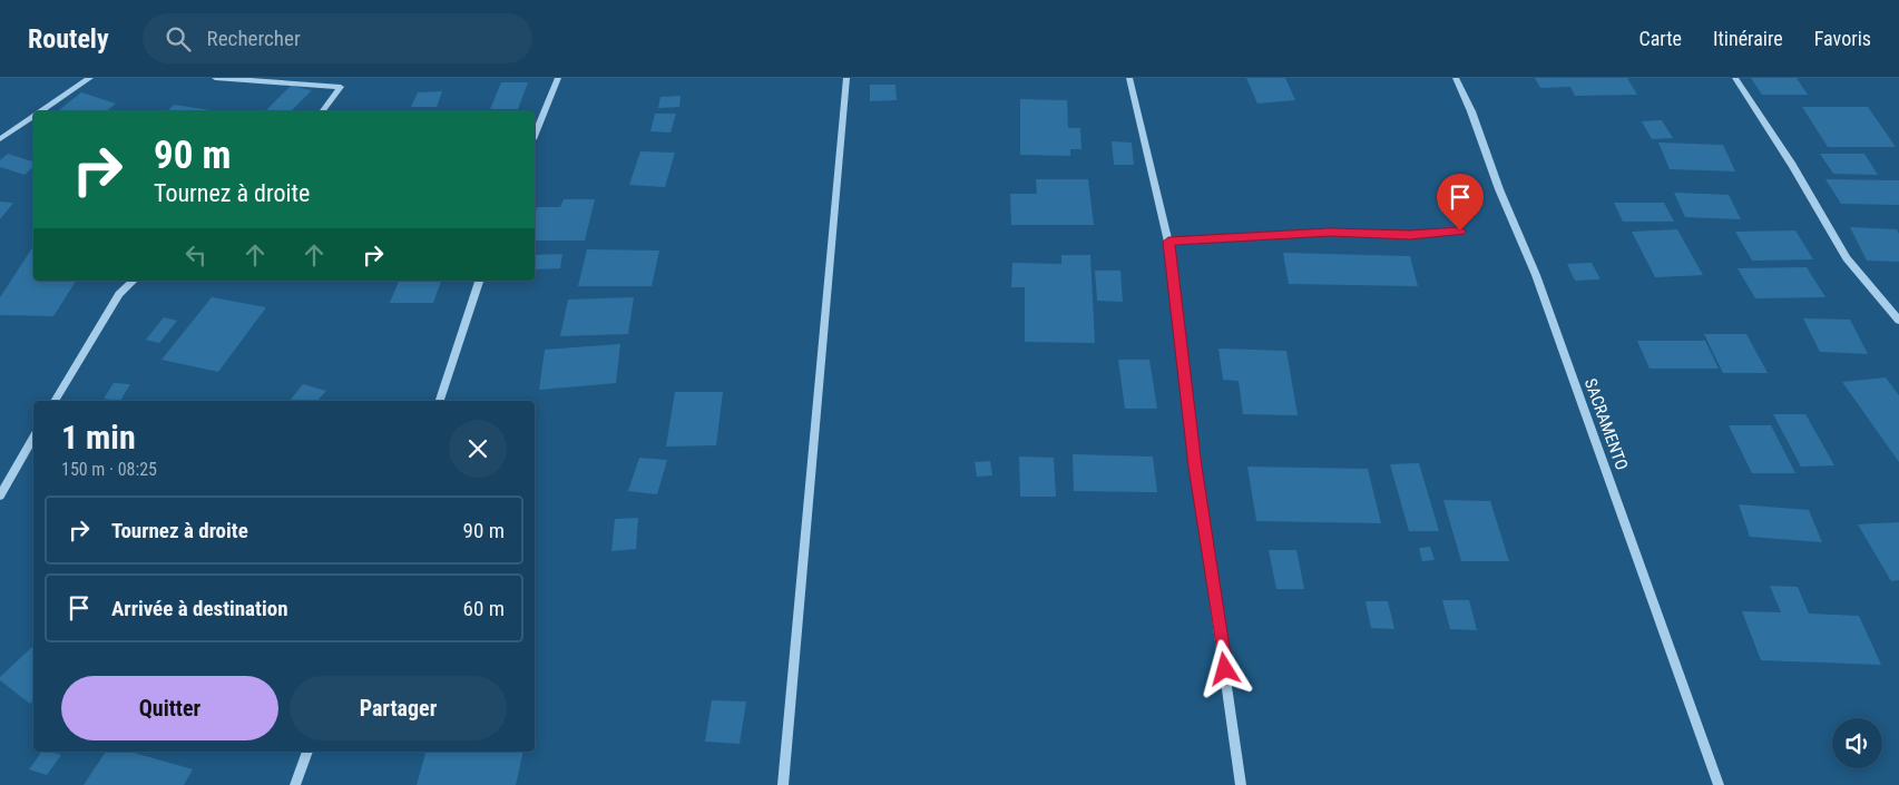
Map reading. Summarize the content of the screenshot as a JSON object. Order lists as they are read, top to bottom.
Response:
{
  "streets": {
    "street": ["SACRAMENTO"]
  },
  "page": {
    "header": "Routely",
    "search": "Rechercher",
    "nav": ["Carte", "Itinéraire", "Favoris"],
    "turn": ["90 m", "Tournez à droite"],
    "heading": ["1 min", "150 m · 08:25"],
    "list": [
      {
        "name": "Tournez à droite",
        "value": "90 m"
      },
      {
        "name": "Arrivée à destination",
        "value": "60 m"
      }
    ],
    "buttons": ["Quitter", "Partager"]
  }
}
